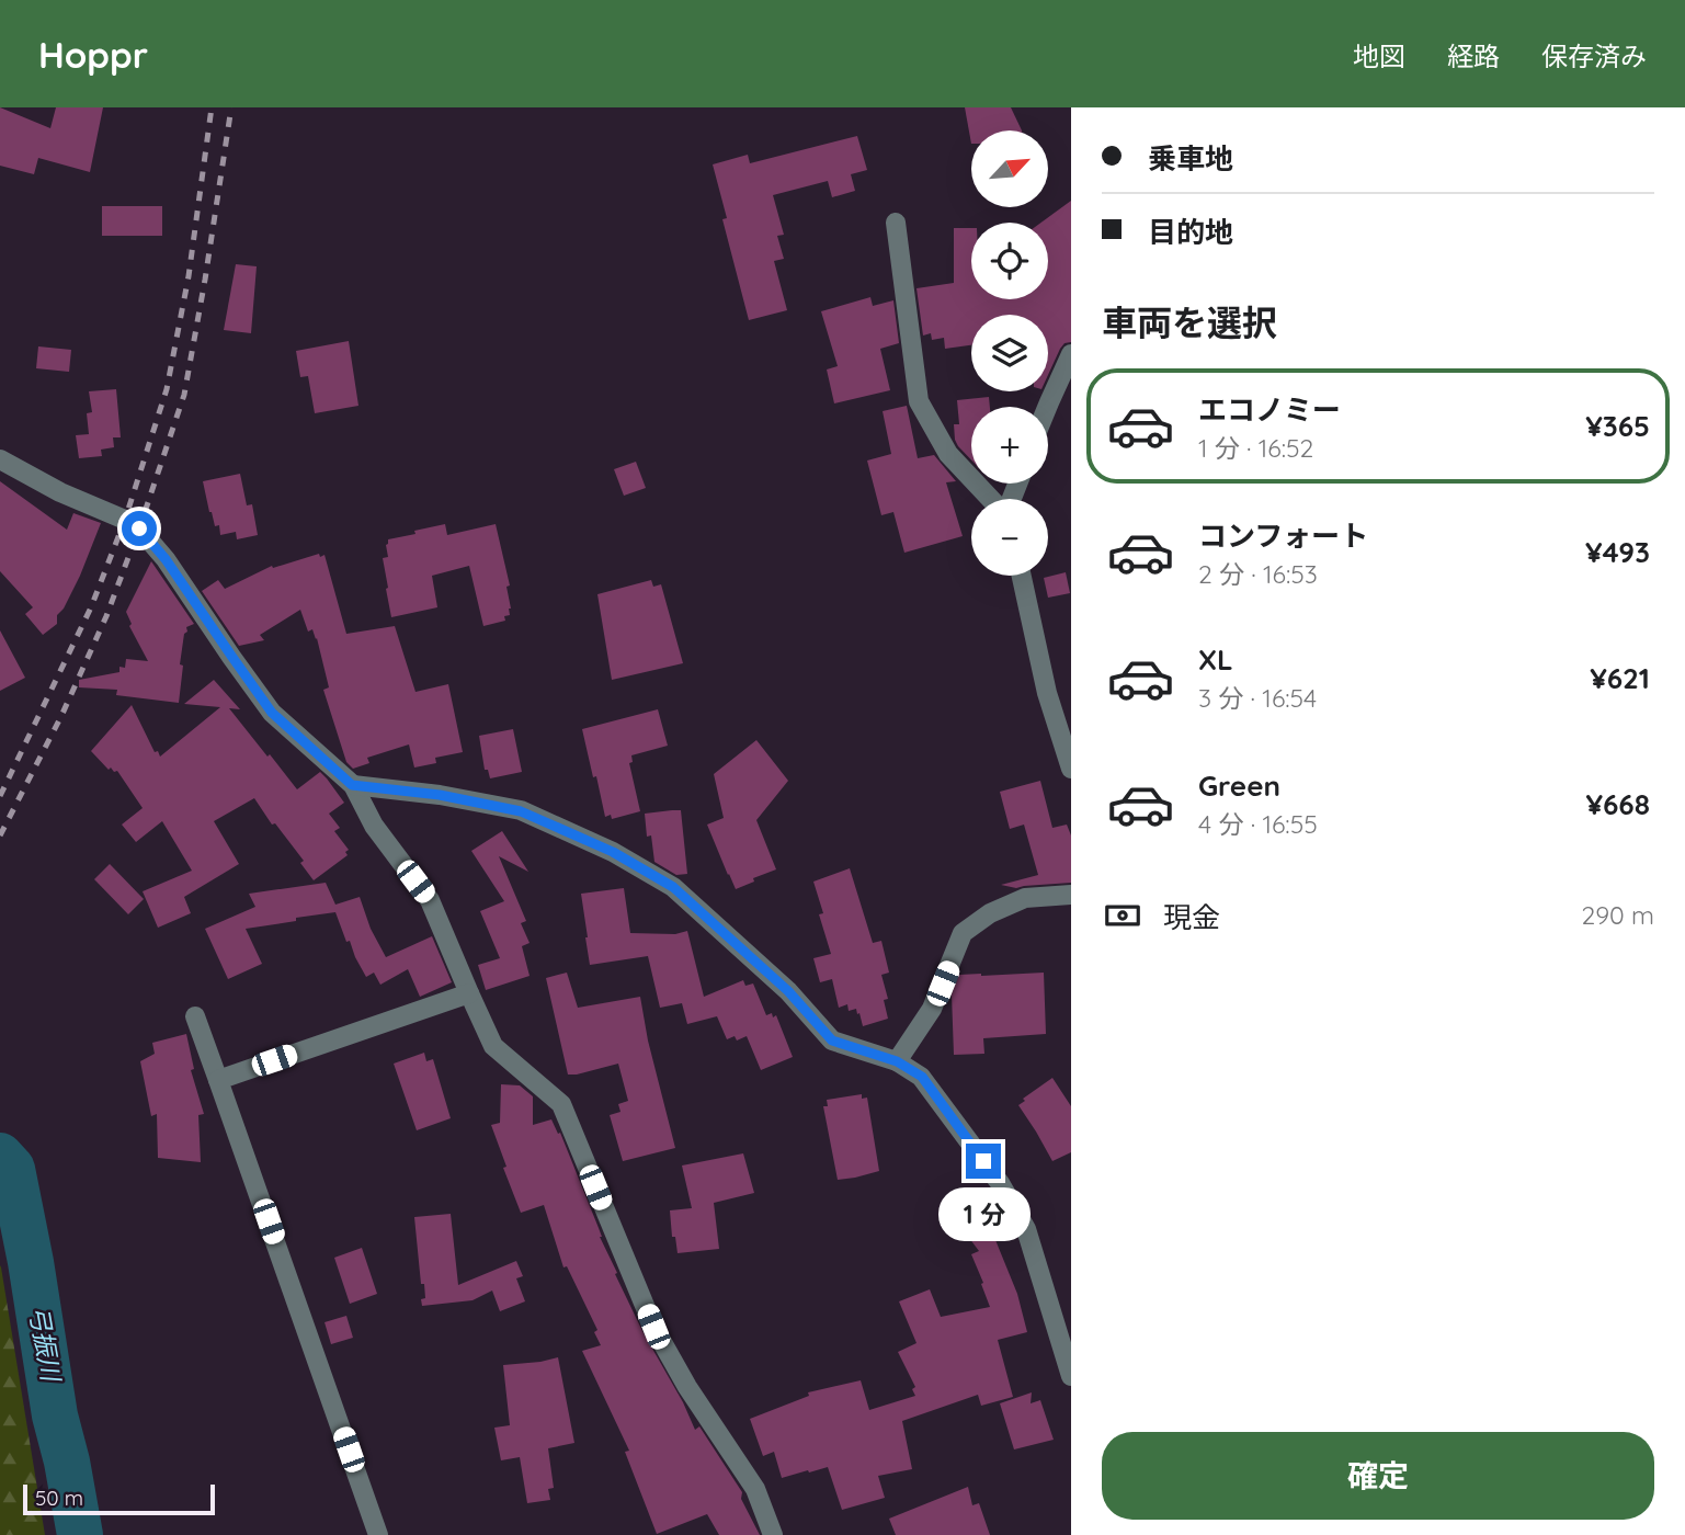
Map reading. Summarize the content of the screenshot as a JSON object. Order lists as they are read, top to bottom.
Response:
{
  "water": ["弓振川"],
  "scale_bar": "50 m",
  "north": "top right",
  "page": {
    "header": "Hoppr",
    "nav": ["地図", "経路", "保存済み"],
    "banner": ["乗車地", "目的地"],
    "map_buttons": ["+", "−"],
    "heading": "車両を選択",
    "list": [
      {
        "name": "エコノミー",
        "note": "1 分 · 16:52",
        "value": "¥365"
      },
      {
        "name": "コンフォート",
        "note": "2 分 · 16:53",
        "value": "¥493"
      },
      {
        "name": "XL",
        "note": "3 分 · 16:54",
        "value": "¥621"
      },
      {
        "name": "Green",
        "note": "4 分 · 16:55",
        "value": "¥668"
      }
    ],
    "pay": ["現金", "290 m"],
    "bubble": "1 分",
    "buttons": "確定",
    "scale": "50 m"
  }
}
